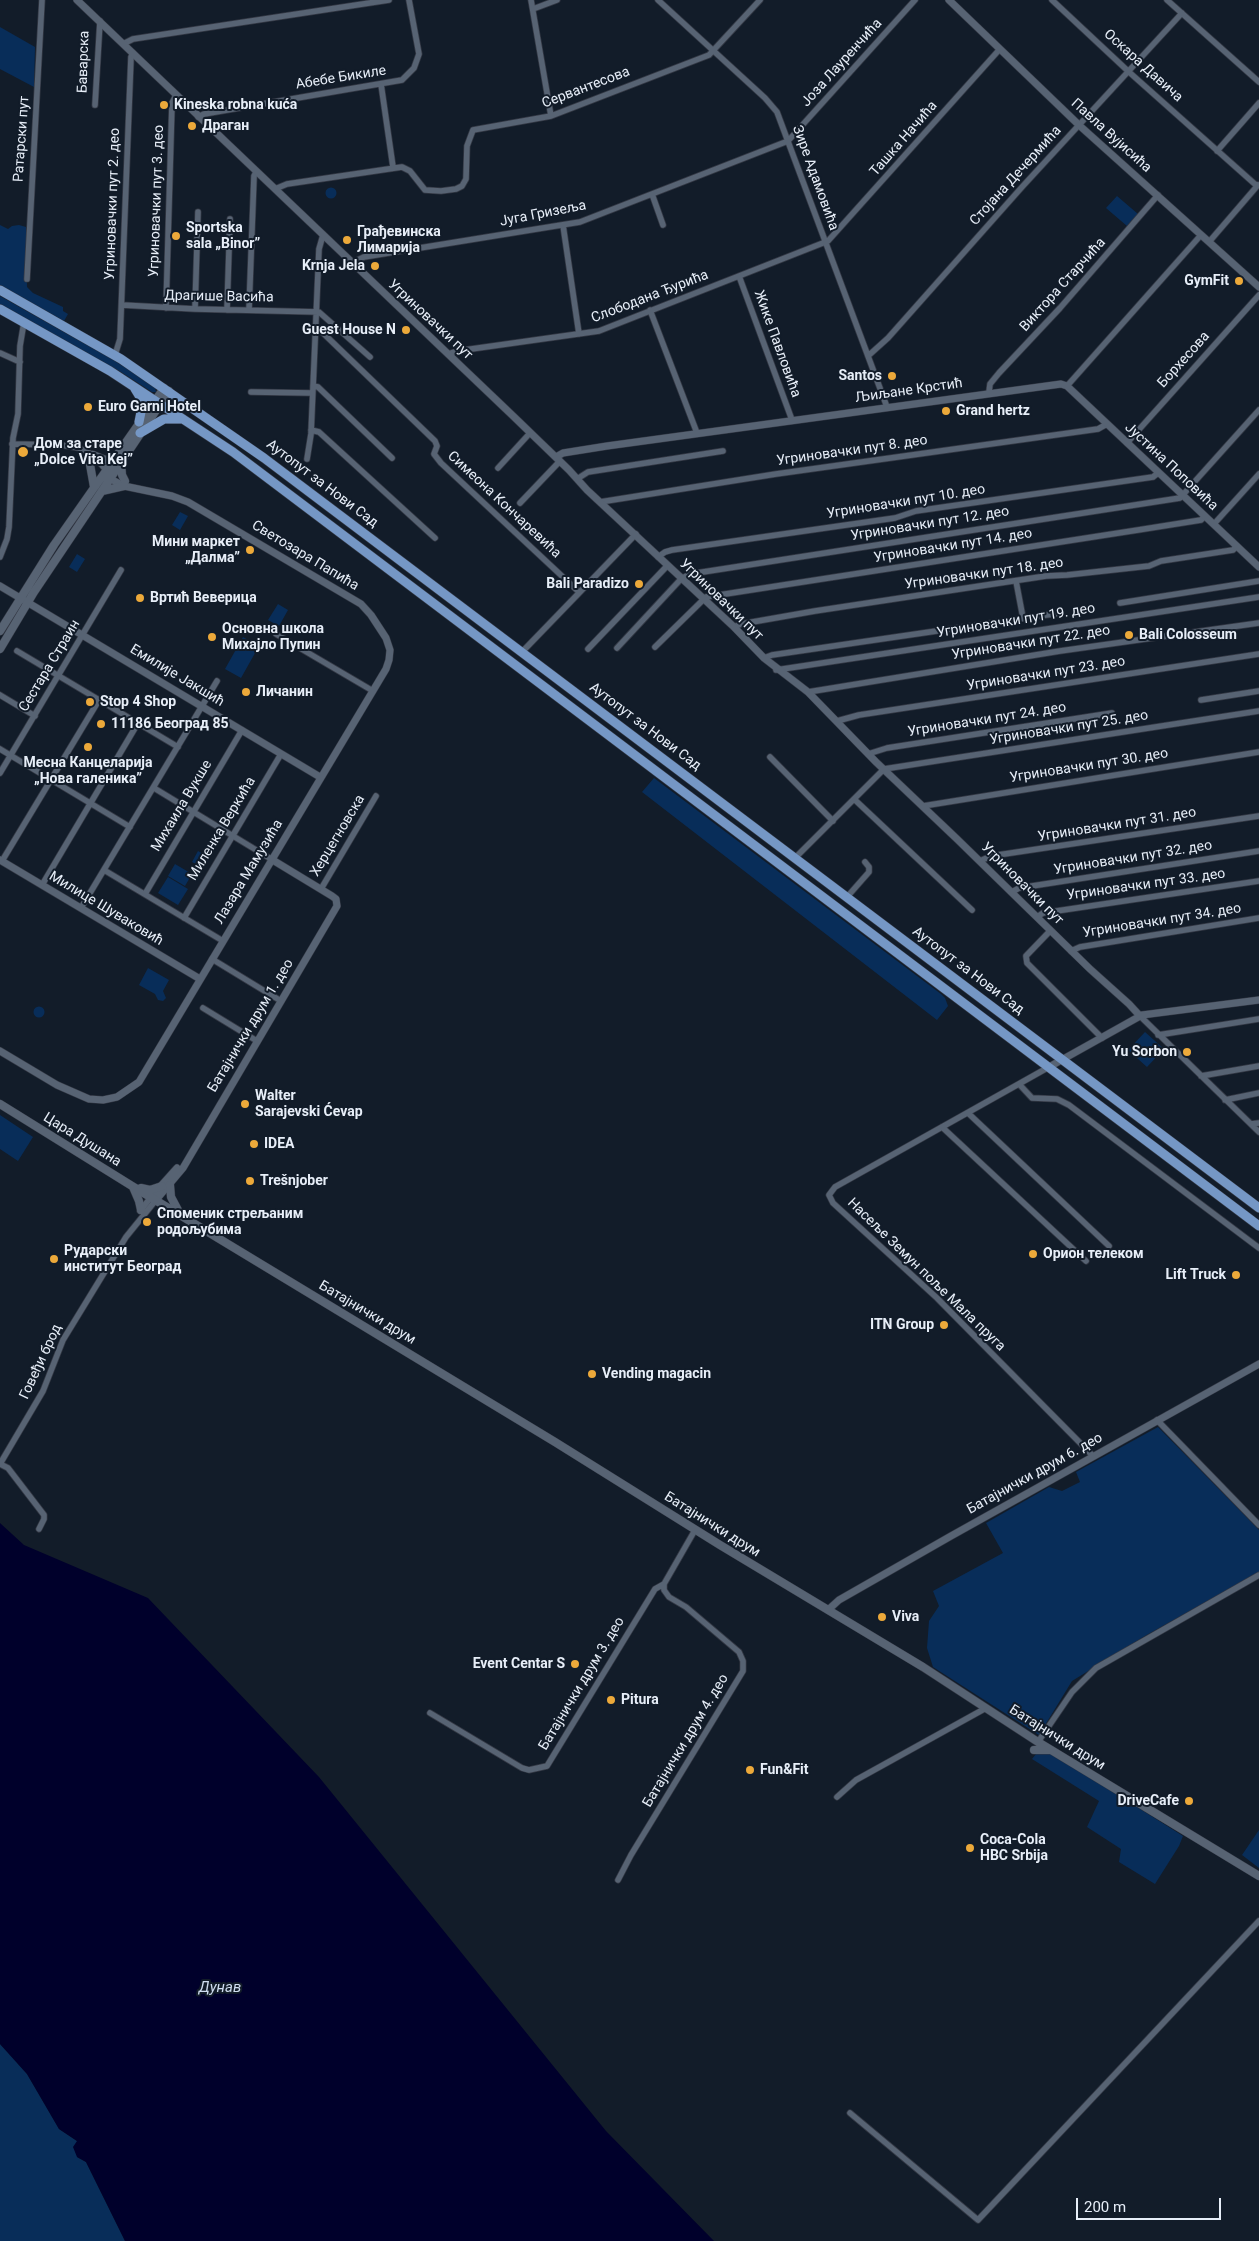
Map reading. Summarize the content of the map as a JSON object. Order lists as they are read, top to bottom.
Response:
{
  "streets": {
    "main road": ["Аутопут за Нови Сад", "Цара Душана", "Батајнички друм"],
    "street": [
      "Баварска",
      "Јоза Лауренчића",
      "Оскара Давича",
      "Абебе Бикиле",
      "Сервантесова",
      "Павла Вујисића",
      "Ратарски пут",
      "Ташка Начића",
      "Стојана Дечермића",
      "Зире Адамовића",
      "Угриновачки пут 3. део",
      "Угриновачки пут 2. део",
      "Југа Гризеља",
      "Виктора Старчића",
      "Драгише Васића",
      "Слободана Ђурића",
      "Угриновачки пут",
      "Жике Павловића",
      "Борхесова",
      "Љиљане Крстић",
      "Угриновачки пут 8. део",
      "Јустина Поповића",
      "Угриновачки пут 10. део",
      "Симеона Кончаревића",
      "Угриновачки пут 12. део",
      "Угриновачки пут 14. део",
      "Светозара Папића",
      "Угриновачки пут 18. део",
      "Угриновачки пут 19. део",
      "Угриновачки пут 22. део",
      "Сестара Страин",
      "Угриновачки пут 23. део",
      "Емилије Јакшић",
      "Угриновачки пут 24. део",
      "Угриновачки пут 25. део",
      "Угриновачки пут 30. део",
      "Михаила Вукше",
      "Угриновачки пут 31. део",
      "Миленка Веркића",
      "Херцегновска",
      "Угриновачки пут 32. део",
      "Лазара Мамузића",
      "Угриновачки пут 33. део",
      "Милице Шуваковић",
      "Угриновачки пут 34. део",
      "Батајнички друм 1. део",
      "Насеље Земун поље Мала пруга",
      "Говеђи брод",
      "Батајнички друм 6. део",
      "Батајнички друм 3. део",
      "Батајнички друм 4. део"
    ]
  },
  "crossings": [
    ["Баварска", "Угриновачки пут"],
    ["Јоза Лауренчића", "Зире Адамовића"],
    ["Јоза Лауренчића", "Југа Гризеља"],
    ["Оскара Давича", "Стојана Дечермића"],
    ["Абебе Бикиле", "Угриновачки пут"],
    ["Сервантесова", "Зире Адамовића"],
    ["Павла Вујисића", "Ташка Начића"],
    ["Павла Вујисића", "Стојана Дечермића"],
    ["Павла Вујисића", "Виктора Старчића"],
    ["Ташка Начића", "Зире Адамовића"],
    ["Ташка Начића", "Слободана Ђурића"],
    ["Стојана Дечермића", "Зире Адамовића"],
    ["Зире Адамовића", "Југа Гризеља"],
    ["Зире Адамовића", "Слободана Ђурића"],
    ["Зире Адамовића", "Љиљане Крстић"],
    ["Угриновачки пут 3. део", "Драгише Васића"],
    ["Угриновачки пут 3. део", "Угриновачки пут"],
    ["Угриновачки пут 2. део", "Драгише Васића"],
    ["Угриновачки пут 2. део", "Угриновачки пут"],
    ["Угриновачки пут 2. део", "Аутопут за Нови Сад"],
    ["Југа Гризеља", "Угриновачки пут"],
    ["Виктора Старчића", "Љиљане Крстић"],
    ["Слободана Ђурића", "Угриновачки пут"],
    ["Слободана Ђурића", "Жике Павловића"],
    ["Угриновачки пут", "Љиљане Крстић"],
    ["Угриновачки пут", "Угриновачки пут 8. део"],
    ["Угриновачки пут", "Угриновачки пут 10. део"],
    ["Угриновачки пут", "Угриновачки пут 12. део"],
    ["Угриновачки пут", "Угриновачки пут 14. део"],
    ["Угриновачки пут", "Угриновачки пут 18. део"],
    ["Угриновачки пут", "Угриновачки пут 19. део"],
    ["Угриновачки пут", "Угриновачки пут 22. део"],
    ["Угриновачки пут", "Угриновачки пут 23. део"],
    ["Угриновачки пут", "Угриновачки пут 24. део"],
    ["Угриновачки пут", "Угриновачки пут 25. део"],
    ["Угриновачки пут", "Угриновачки пут 30. део"],
    ["Угриновачки пут", "Угриновачки пут 31. део"],
    ["Угриновачки пут", "Угриновачки пут 32. део"],
    ["Угриновачки пут", "Угриновачки пут 33. део"],
    ["Угриновачки пут", "Угриновачки пут 34. део"],
    ["Угриновачки пут", "Насеље Земун поље Мала пруга"],
    ["Жике Павловића", "Љиљане Крстић"],
    ["Борхесова", "Јустина Поповића"],
    ["Љиљане Крстић", "Јустина Поповића"],
    ["Угриновачки пут 8. део", "Јустина Поповића"],
    ["Јустина Поповића", "Угриновачки пут 10. део"],
    ["Јустина Поповића", "Угриновачки пут 12. део"],
    ["Јустина Поповића", "Угриновачки пут 14. део"],
    ["Јустина Поповића", "Угриновачки пут 18. део"],
    ["Аутопут за Нови Сад", "Насеље Земун поље Мала пруга"],
    ["Светозара Папића", "Емилије Јакшић"],
    ["Светозара Папића", "Лазара Мамузића"],
    ["Сестара Страин", "Емилије Јакшић"],
    ["Емилије Јакшић", "Михаила Вукше"],
    ["Емилије Јакшић", "Миленка Веркића"],
    ["Емилије Јакшић", "Лазара Мамузића"],
    ["Херцегновска", "Батајнички друм 1. део"],
    ["Лазара Мамузића", "Милице Шуваковић"],
    ["Батајнички друм 1. део", "Цара Душана"],
    ["Батајнички друм 1. део", "Батајнички друм"],
    ["Цара Душана", "Батајнички друм"],
    ["Насеље Земун поље Мала пруга", "Батајнички друм 6. део"],
    ["Батајнички друм", "Батајнички друм 6. део"],
    ["Батајнички друм", "Батајнички друм 3. део"],
    ["Батајнички друм 3. део", "Батајнички друм 4. део"]
  ],
  "water": ["Дунав"],
  "places": [
    "Kineska robna kuća",
    "Драган",
    "Sportska sala „Binor”",
    "Грађевинска Лимарија",
    "Krnja Jela",
    "GymFit",
    "Guest House N",
    "Santos",
    "Euro Garni Hotel",
    "Grand hertz",
    "Дом за старе „Dolce Vita Kej”",
    "Мини маркет „Далма”",
    "Bali Paradizo",
    "Вртић Веверица",
    "Bali Colosseum",
    "Основна школа Михајло Пупин",
    "Личанин",
    "Stop 4 Shop",
    "11186 Београд 85",
    "Месна Канцеларија „Нова галеника”",
    "Yu Sorbon",
    "Walter Sarajevski Ćevap",
    "IDEA",
    "Trešnjober",
    "Споменик стрељаним родољубима",
    "Орион телеком",
    "Рударски институт Београд",
    "Lift Truck",
    "ITN Group",
    "Vending magacin",
    "Viva",
    "Event Centar S",
    "Pitura",
    "Fun&Fit",
    "DriveCafe",
    "Coca-Cola HBC Srbija"
  ],
  "scale_bar": "200 m"
}
